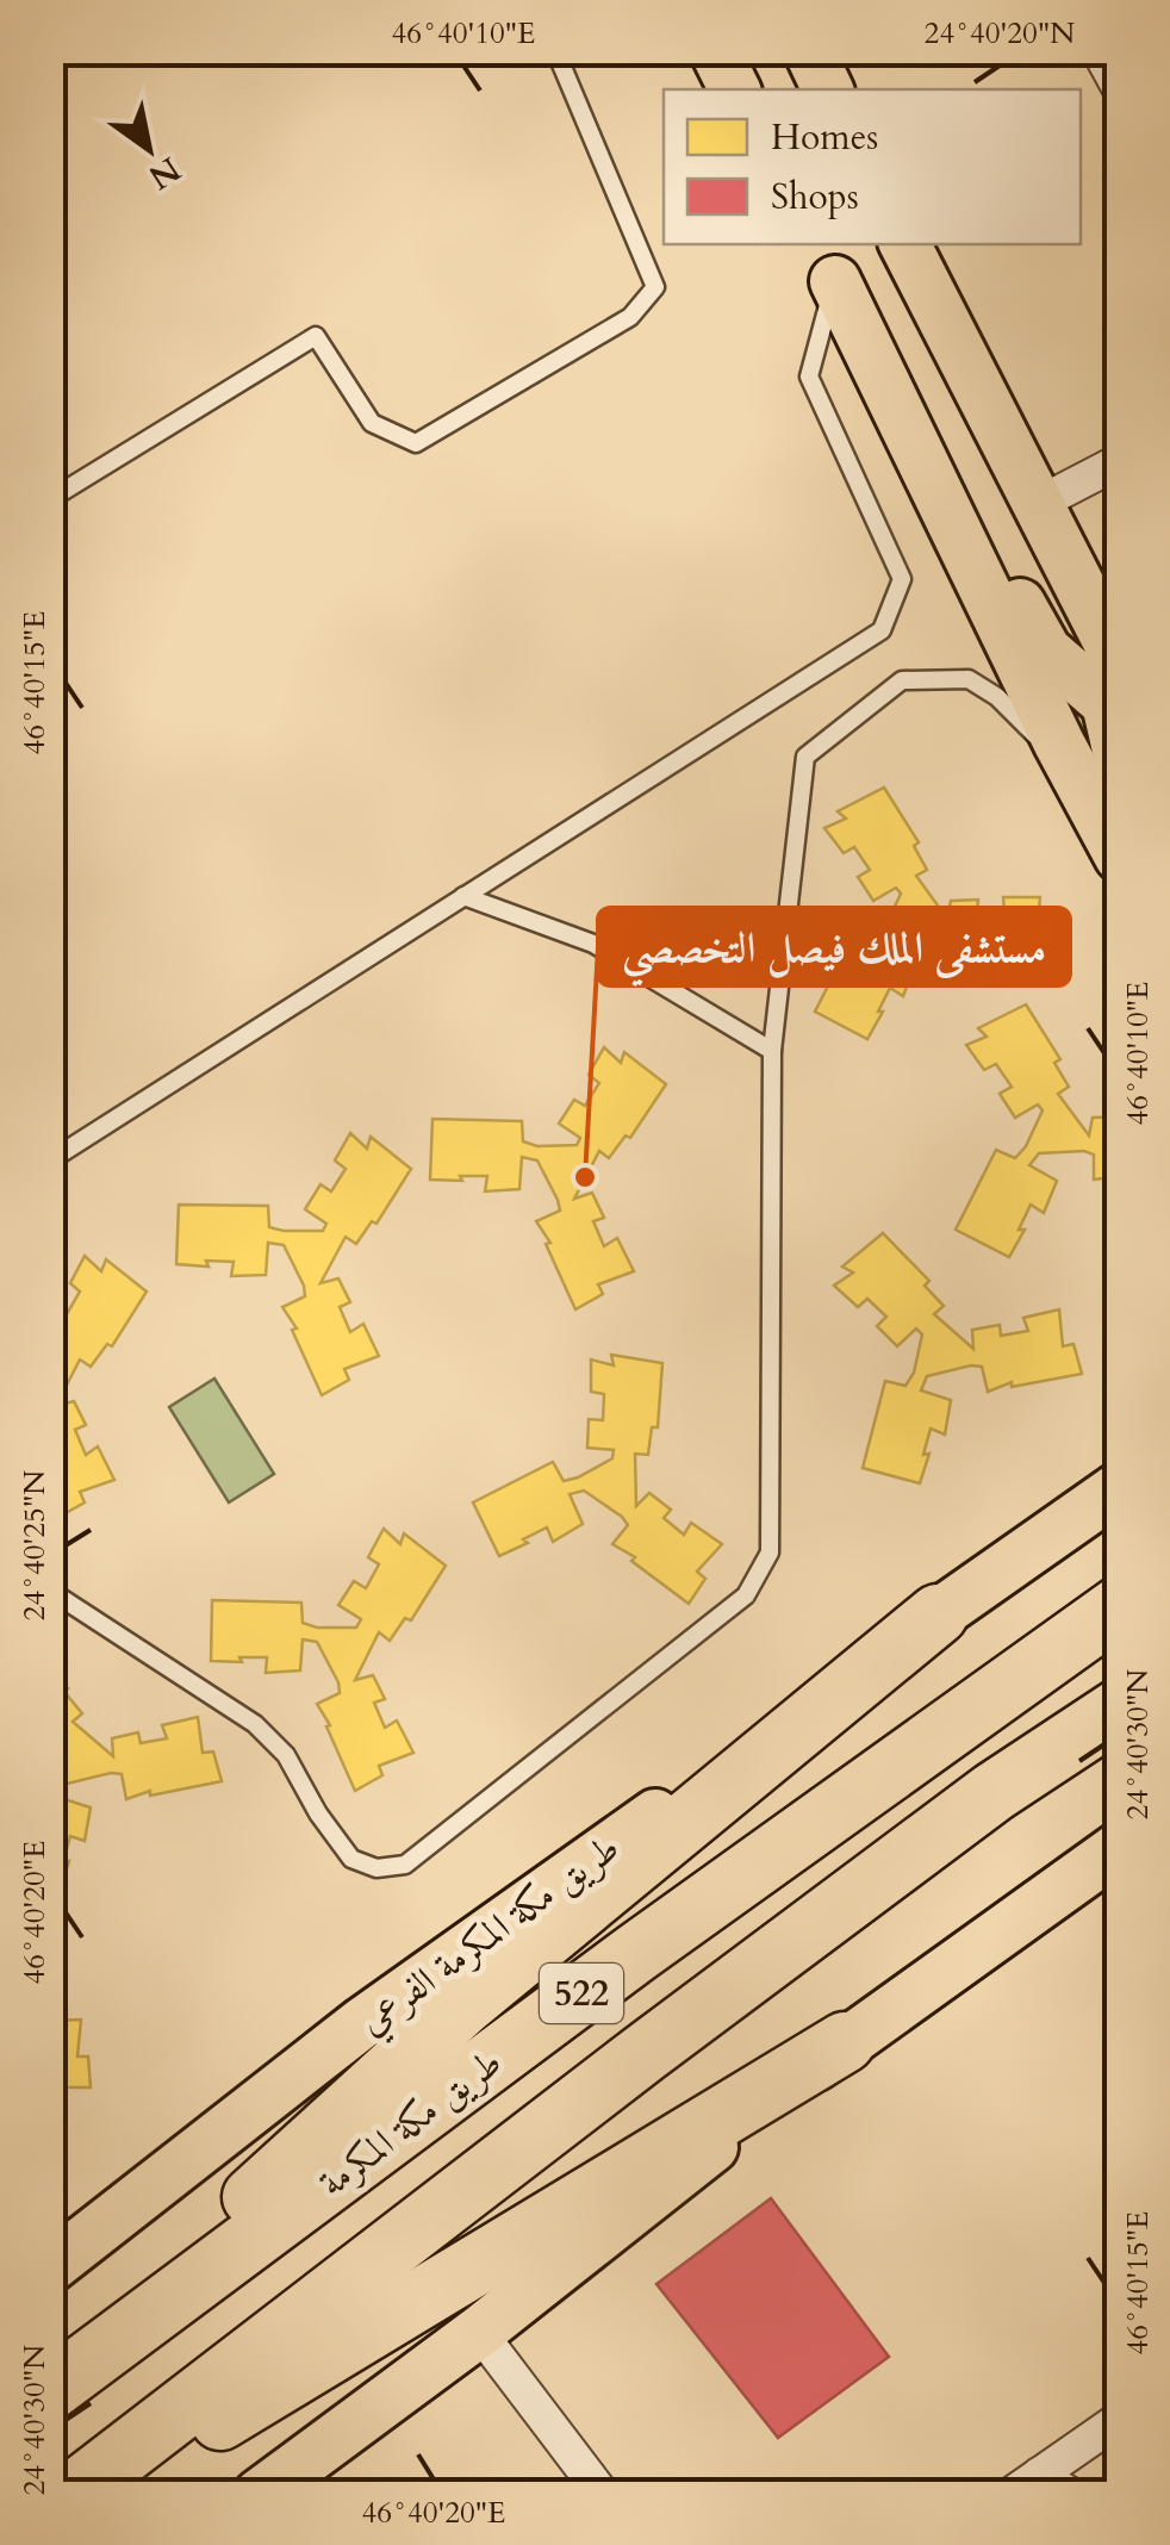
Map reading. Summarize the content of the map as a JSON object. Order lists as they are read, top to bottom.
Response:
{
  "streets": {
    "highway": ["522", "طريق مكة المكرمة"],
    "main road": ["طريق مكة المكرمة الفرعي"]
  },
  "places": ["مستشفى الملك فيصل التخصصي"],
  "legend": ["Homes", "Shops"],
  "north": "bottom right",
  "coordinates": [
    "46°40'10\"E",
    "24°40'20\"N",
    "46°40'15\"E",
    "24°40'25\"N",
    "24°40'30\"N",
    "46°40'20\"E"
  ]
}
